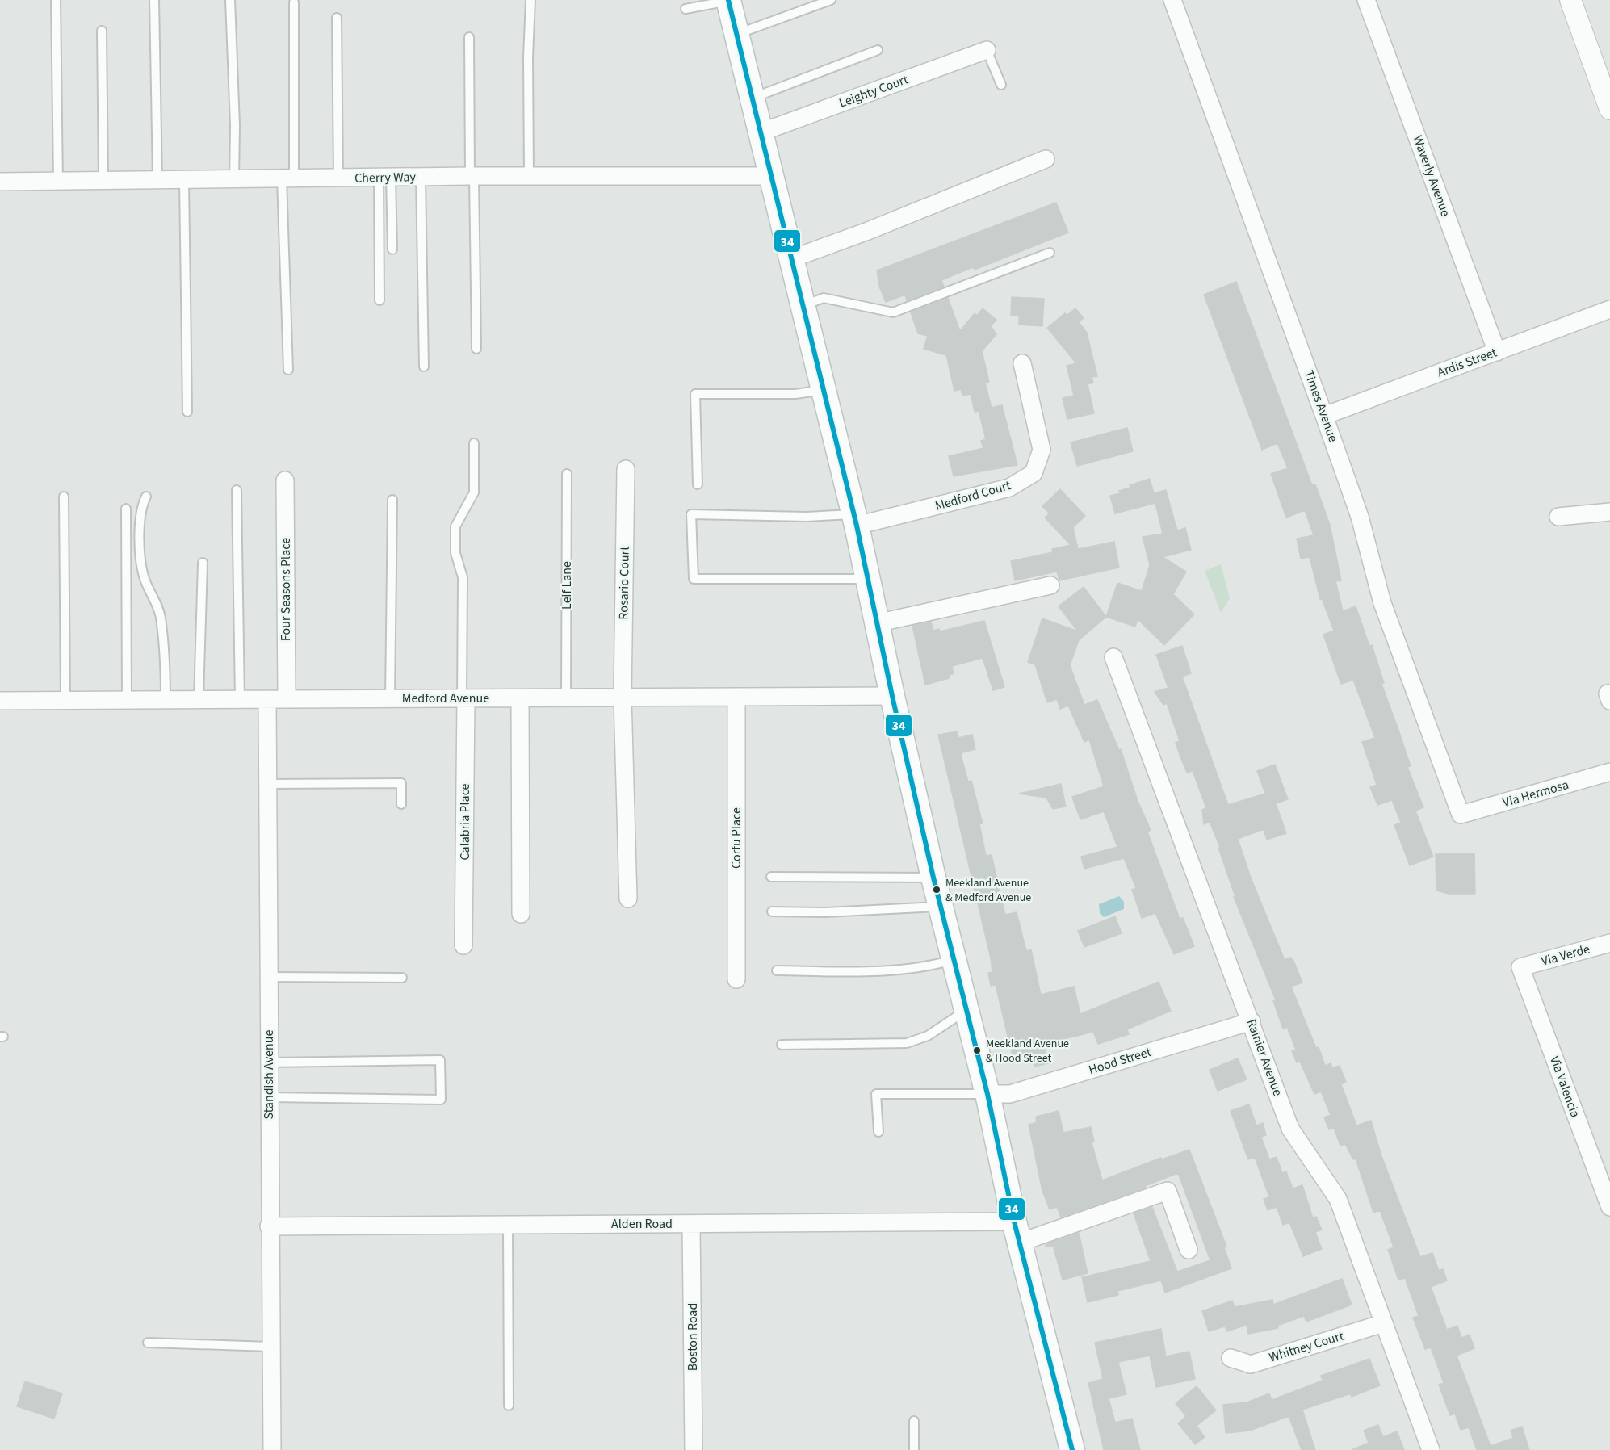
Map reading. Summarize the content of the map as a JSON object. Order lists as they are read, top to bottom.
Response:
{
  "streets": {
    "street": [
      "Leighty Court",
      "Waverly Avenue",
      "Cherry Way",
      "Ardis Street",
      "Times Avenue",
      "Medford Court",
      "Rosario Court",
      "Four Seasons Place",
      "Medford Avenue",
      "Via Hermosa",
      "Calabria Place",
      "Corfu Place",
      "Via Verde",
      "Rainier Avenue",
      "Hood Street",
      "Standish Avenue",
      "Via Valencia",
      "Alden Road",
      "Boston Road",
      "Whitney Court"
    ],
    "lane": ["Leif Lane"]
  },
  "crossings": [
    ["Waverly Avenue", "Ardis Street"],
    ["Ardis Street", "Times Avenue"],
    ["Times Avenue", "Via Hermosa"],
    ["Rosario Court", "Medford Avenue"],
    ["Leif Lane", "Medford Avenue"],
    ["Four Seasons Place", "Medford Avenue"],
    ["Medford Avenue", "Calabria Place"],
    ["Medford Avenue", "Corfu Place"],
    ["Medford Avenue", "Standish Avenue"],
    ["Via Verde", "Via Valencia"],
    ["Rainier Avenue", "Hood Street"],
    ["Rainier Avenue", "Whitney Court"],
    ["Standish Avenue", "Alden Road"],
    ["Alden Road", "Boston Road"]
  ],
  "places": ["Meekland Avenue & Medford Avenue", "Meekland Avenue & Hood Street"],
  "lines": ["transit line 34"]
}
